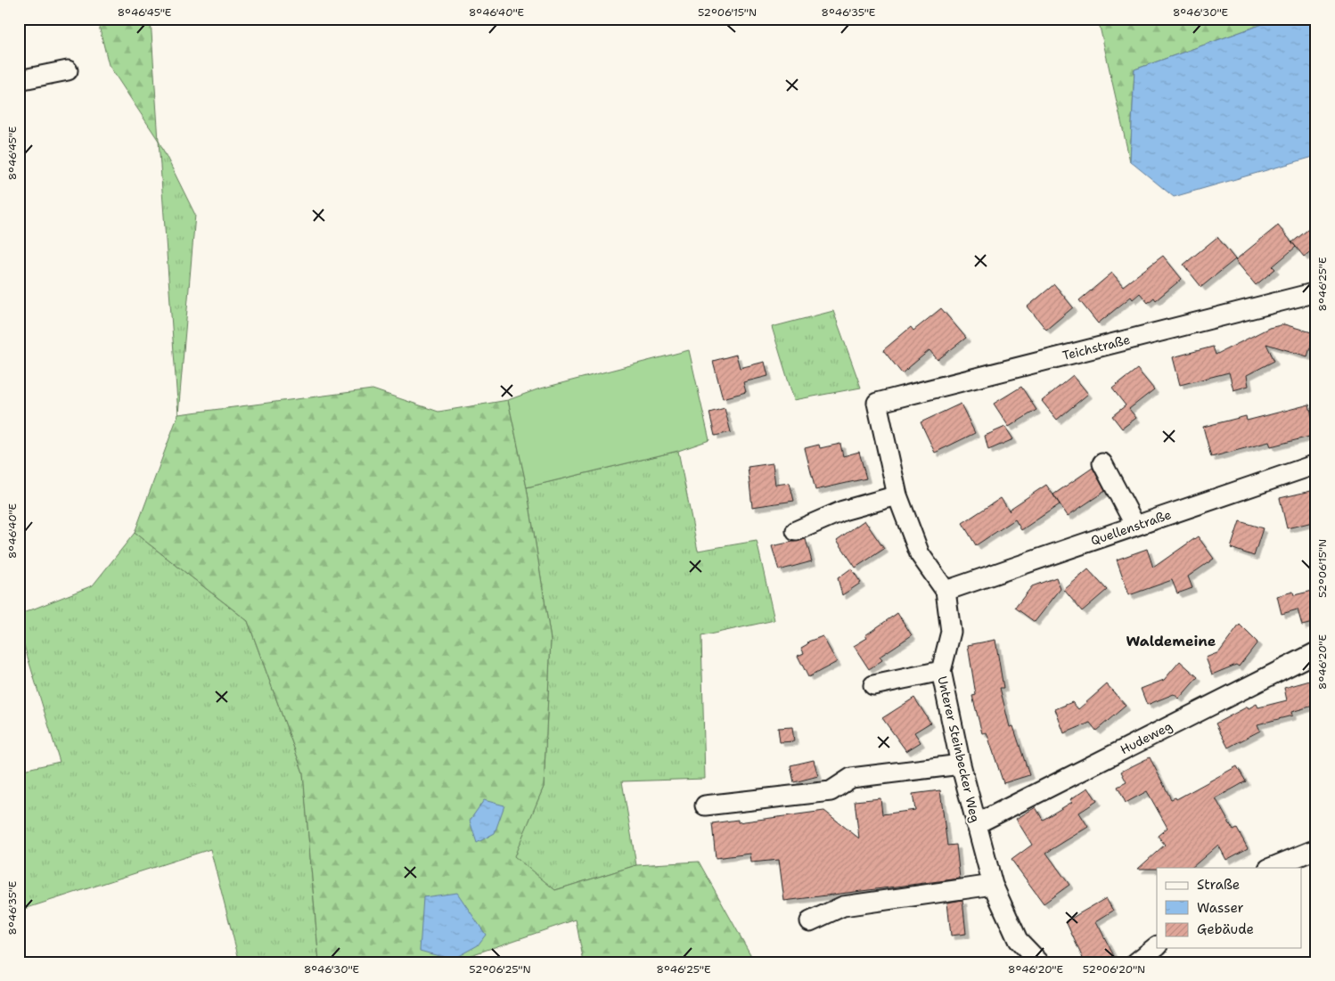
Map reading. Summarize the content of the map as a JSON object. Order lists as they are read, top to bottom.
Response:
{
  "streets": {
    "street": [
      "Teichstraße",
      "Quellenstraße",
      "Hudeweg",
      "Unterer Steinbecker Weg"
    ]
  },
  "crossings": [
    ["Teichstraße", "Unterer Steinbecker Weg"],
    ["Quellenstraße", "Unterer Steinbecker Weg"],
    ["Hudeweg", "Unterer Steinbecker Weg"]
  ],
  "districts": ["Waldemeine"],
  "legend": ["Straße", "Wasser", "Gebäude"],
  "coordinates": [
    "8°46'45\"E",
    "8°46'40\"E",
    "52°06'15\"N",
    "8°46'35\"E",
    "8°46'30\"E",
    "8°46'25\"E",
    "8°46'20\"E",
    "52°06'25\"N",
    "52°06'20\"N"
  ]
}
